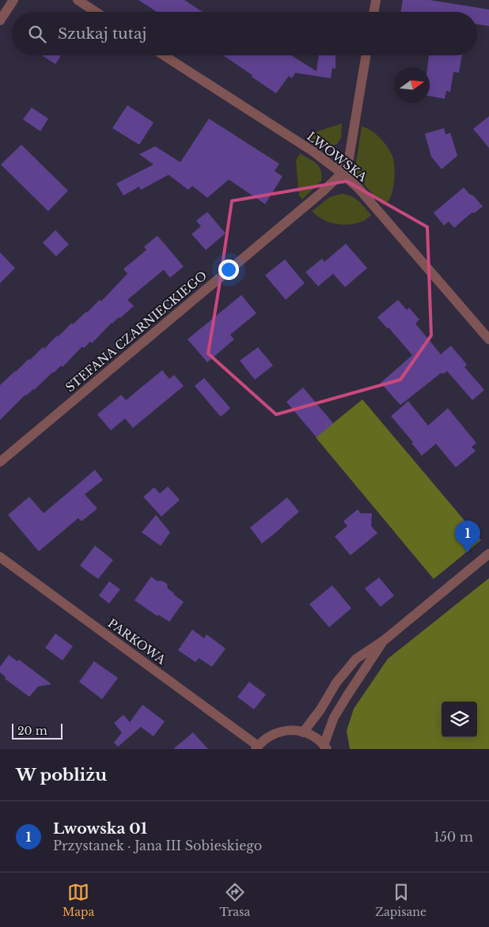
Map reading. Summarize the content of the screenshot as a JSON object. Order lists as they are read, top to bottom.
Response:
{
  "streets": {
    "street": ["LWOWSKA", "STEFANA CZARNIECKIEGO", "PARKOWA"]
  },
  "crossings": [
    ["LWOWSKA", "STEFANA CZARNIECKIEGO"]
  ],
  "scale_bar": "20 m",
  "north": "right",
  "page": {
    "search": "Szukaj tutaj",
    "pins": "1",
    "scale": "20 m",
    "heading": "W pobliżu",
    "list": [
      {
        "mark": "1",
        "name": "Lwowska 01",
        "note": "Przystanek · Jana III Sobieskiego",
        "value": "150 m"
      }
    ],
    "nav": ["Mapa", "Trasa", "Zapisane"]
  }
}
